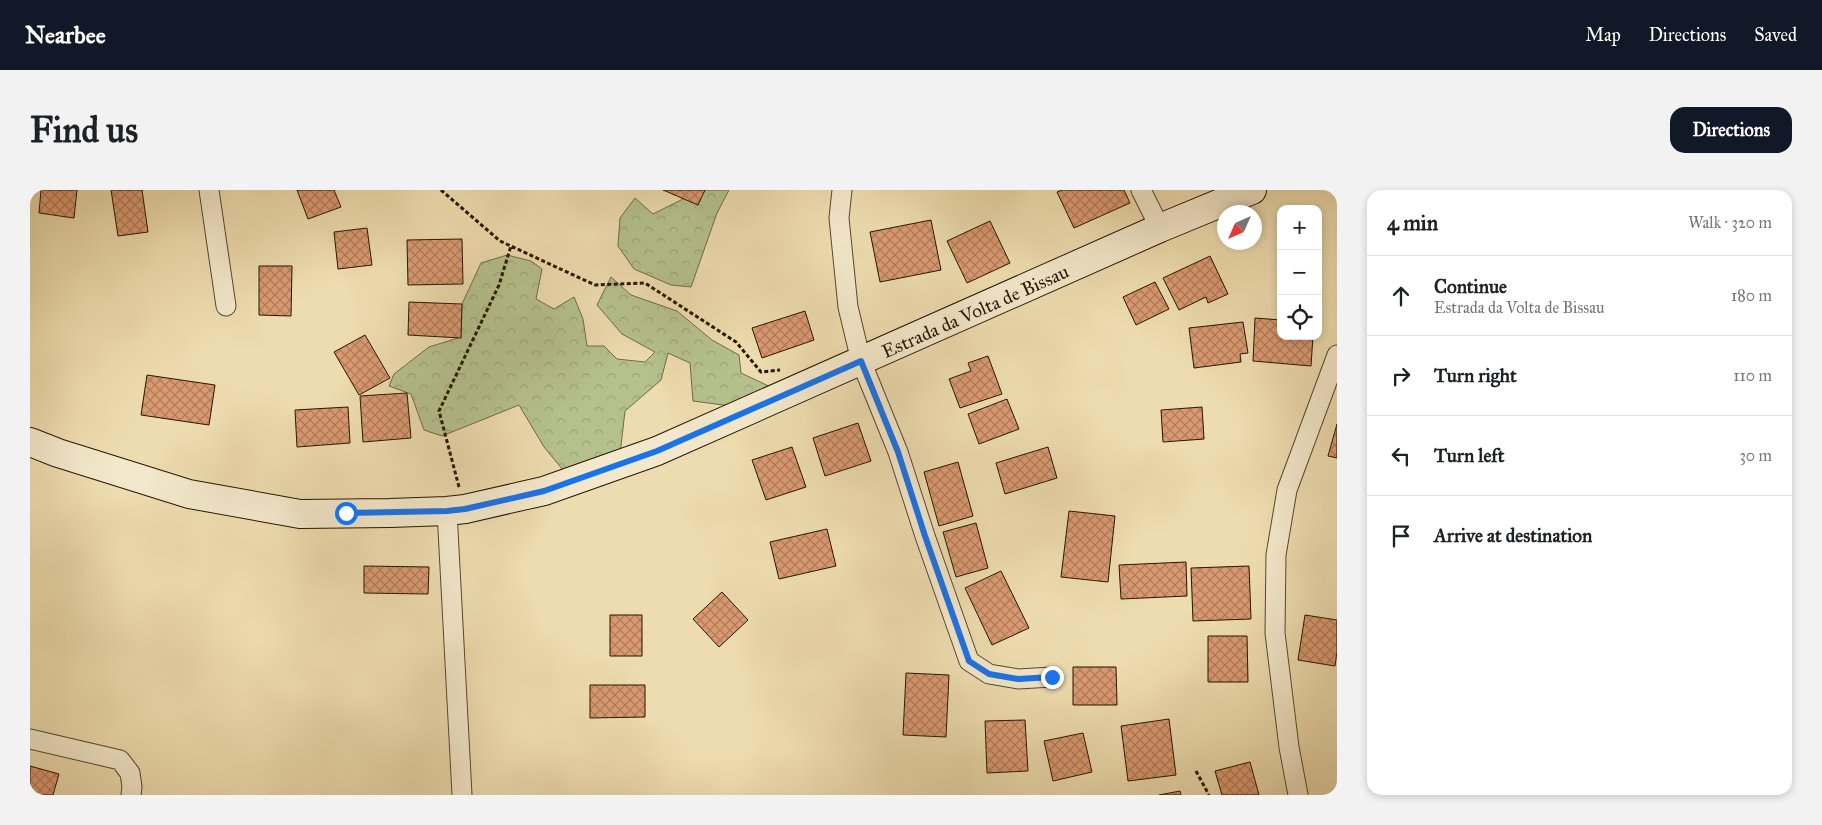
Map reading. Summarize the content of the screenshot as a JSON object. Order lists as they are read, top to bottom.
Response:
{
  "streets": {
    "main road": ["Estrada da Volta de Bissau"]
  },
  "north": "bottom left",
  "page": {
    "header": "Nearbee",
    "nav": ["Map", "Directions", "Saved"],
    "buttons": "Directions",
    "title": "Find us",
    "heading": ["4 min", "Walk · 320 m"],
    "map_buttons": ["+", "−"],
    "list": [
      ["Continue", "Estrada da Volta de Bissau", "180 m"],
      ["Turn right", "110 m"],
      ["Turn left", "30 m"],
      "Arrive at destination"
    ]
  }
}
